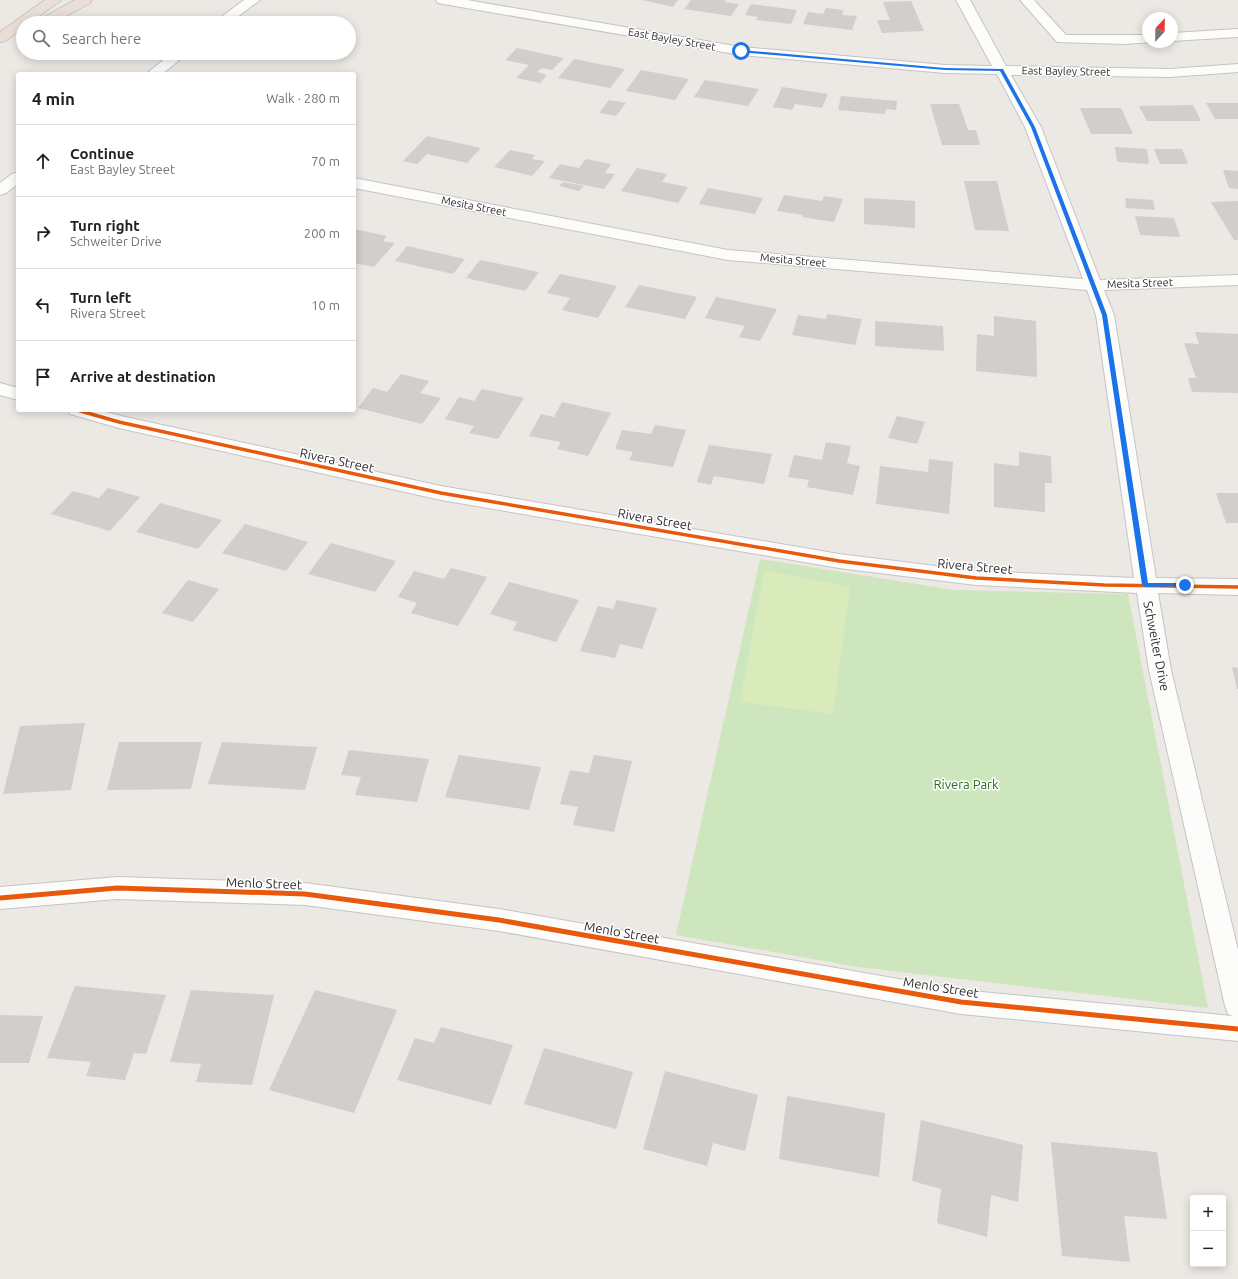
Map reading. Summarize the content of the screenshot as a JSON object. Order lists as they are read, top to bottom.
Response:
{
  "streets": {
    "street": [
      "East Bayley Street",
      "Mesita Street",
      "Rivera Street",
      "Schweiter Drive",
      "Menlo Street"
    ]
  },
  "crossings": [
    ["East Bayley Street", "Schweiter Drive"],
    ["Mesita Street", "Schweiter Drive"],
    ["Rivera Street", "Schweiter Drive"]
  ],
  "parks": ["Rivera Park"],
  "north": "top",
  "page": {
    "search": "Search here",
    "heading": ["4 min", "Walk · 280 m"],
    "list": [
      ["Continue", "East Bayley Street", "70 m"],
      ["Turn right", "Schweiter Drive", "200 m"],
      ["Turn left", "Rivera Street", "10 m"],
      "Arrive at destination"
    ],
    "map_buttons": ["+", "−"]
  }
}
